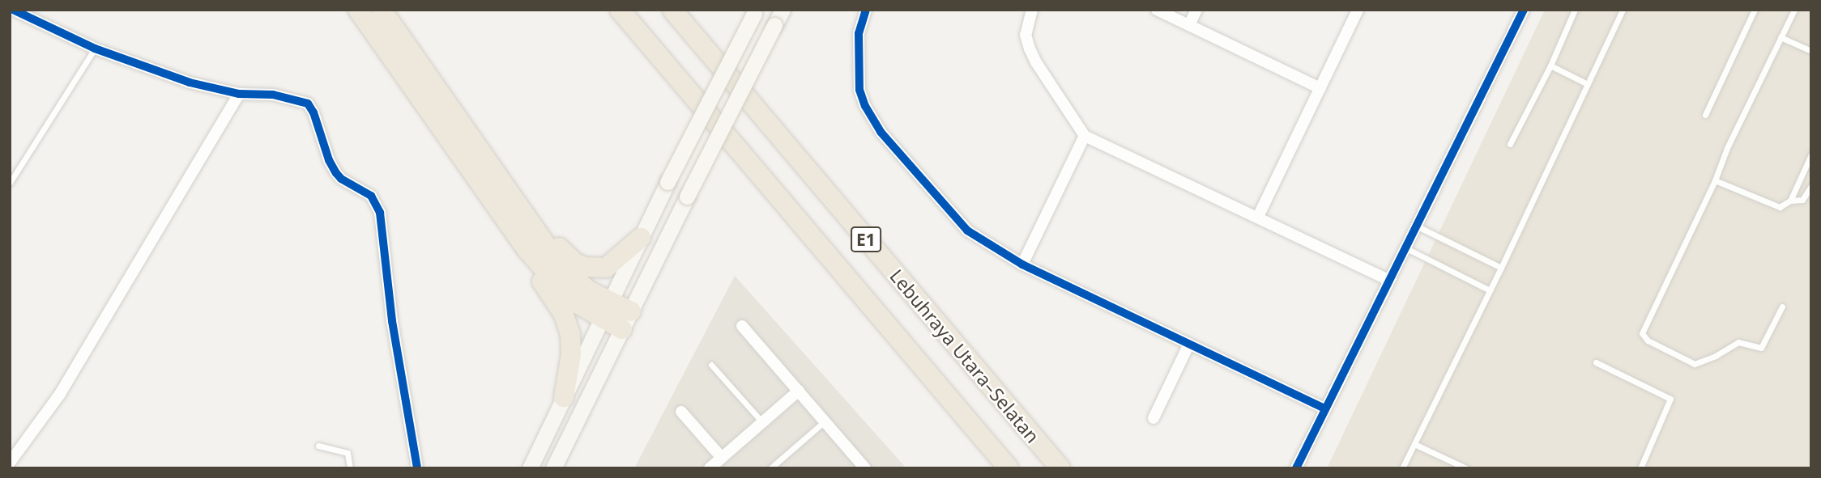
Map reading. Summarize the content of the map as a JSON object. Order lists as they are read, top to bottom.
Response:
{
  "streets": {
    "highway": ["E1", "Lebuhraya Utara–Selatan"]
  }
}
